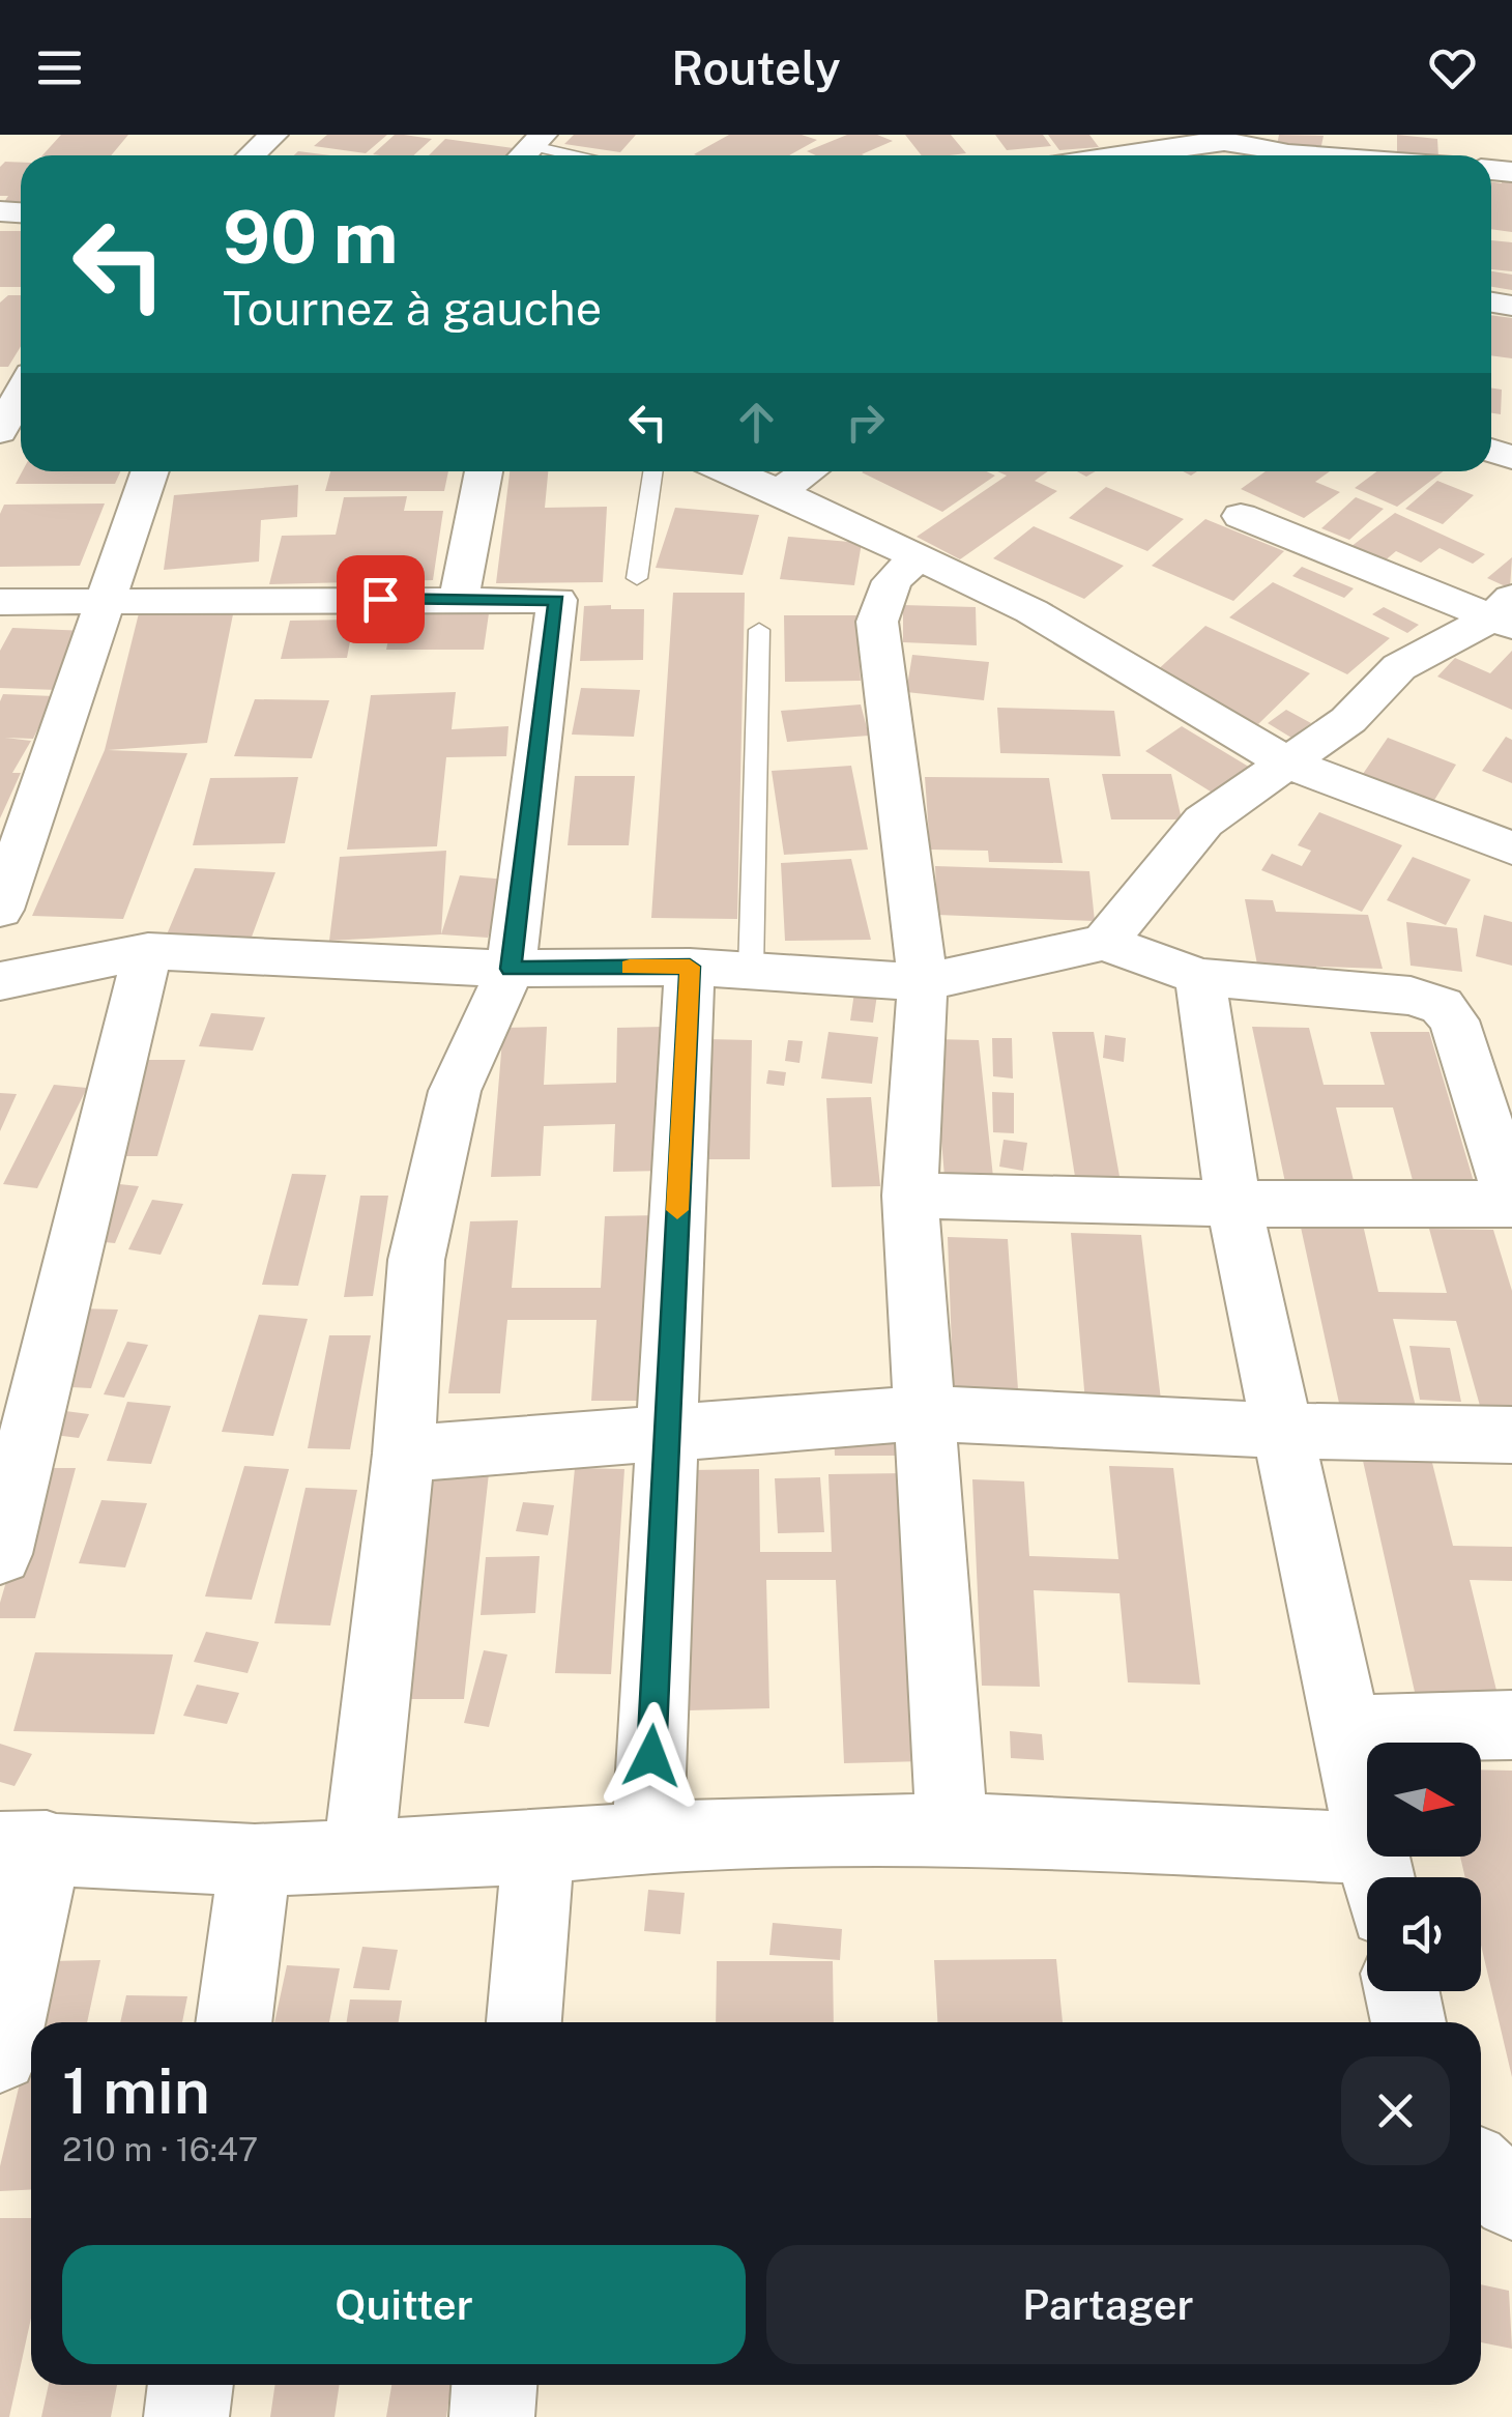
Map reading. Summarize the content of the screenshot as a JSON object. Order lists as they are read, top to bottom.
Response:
{
  "north": "right",
  "page": {
    "header": "Routely",
    "turn": ["90 m", "Tournez à gauche"],
    "heading": ["1 min", "210 m · 16:47"],
    "buttons": ["Quitter", "Partager"]
  }
}
